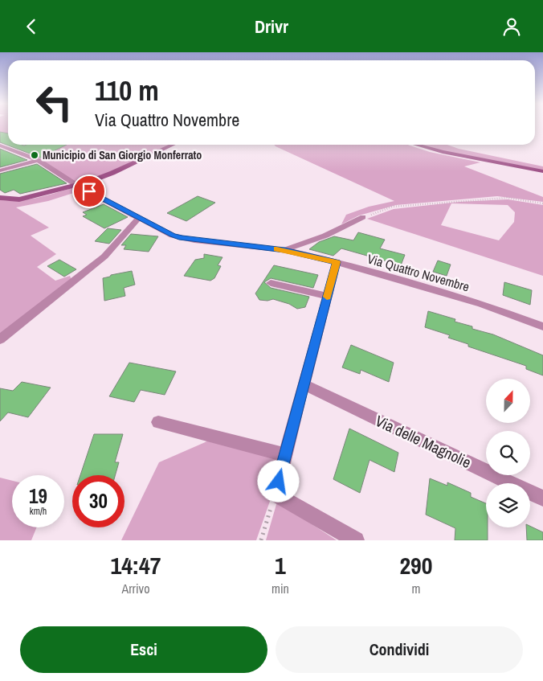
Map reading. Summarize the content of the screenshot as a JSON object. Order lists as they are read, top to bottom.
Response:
{
  "streets": {
    "street": ["Via Quattro Novembre", "Via delle Magnolie"]
  },
  "places": ["Municipio di San Giorgio Monferrato"],
  "north": "top",
  "page": {
    "header": "Drivr",
    "turn": ["110 m", "Via Quattro Novembre"],
    "speed": "19 km/h",
    "limit": "30",
    "eta": [
      "14:47",
      "Arrivo",
      "1",
      "min",
      "290",
      "m"
    ],
    "buttons": ["Esci", "Condividi"]
  }
}
